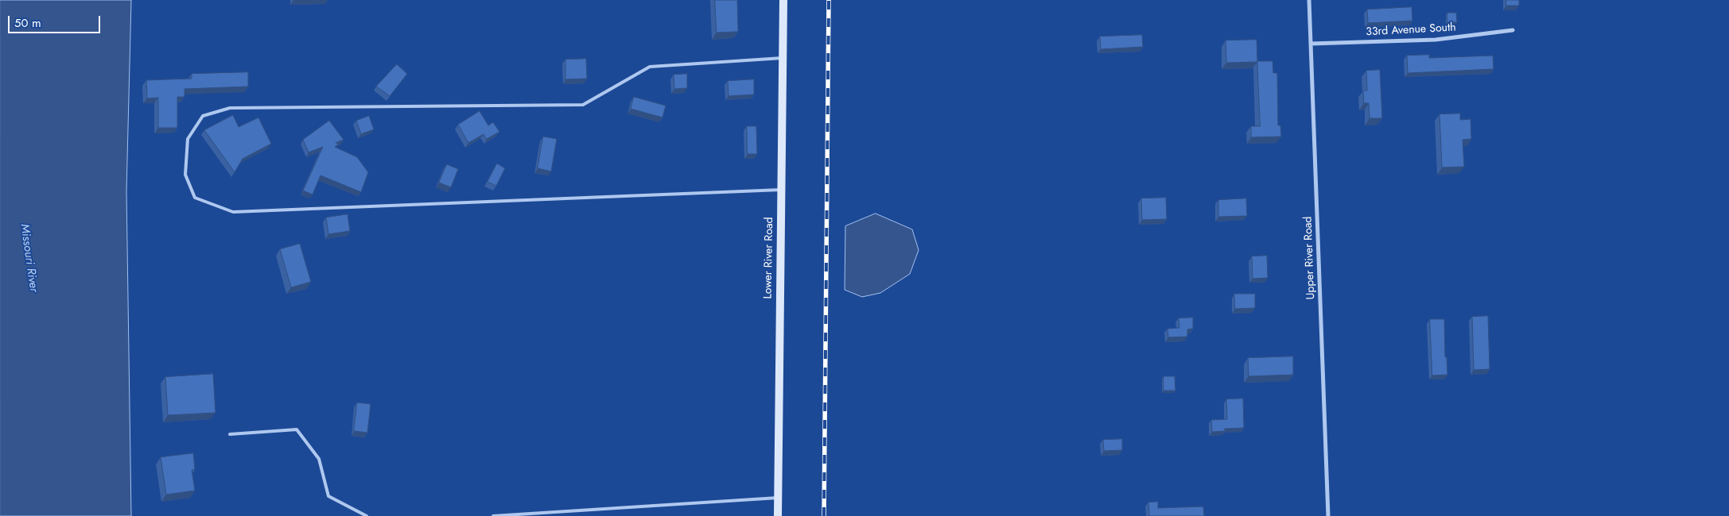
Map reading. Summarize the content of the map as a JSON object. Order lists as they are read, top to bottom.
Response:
{
  "streets": {
    "street": ["33rd Avenue South", "Lower River Road", "Upper River Road"]
  },
  "crossings": [
    ["33rd Avenue South", "Upper River Road"]
  ],
  "water": ["Missouri River"],
  "scale_bar": "50 m"
}
